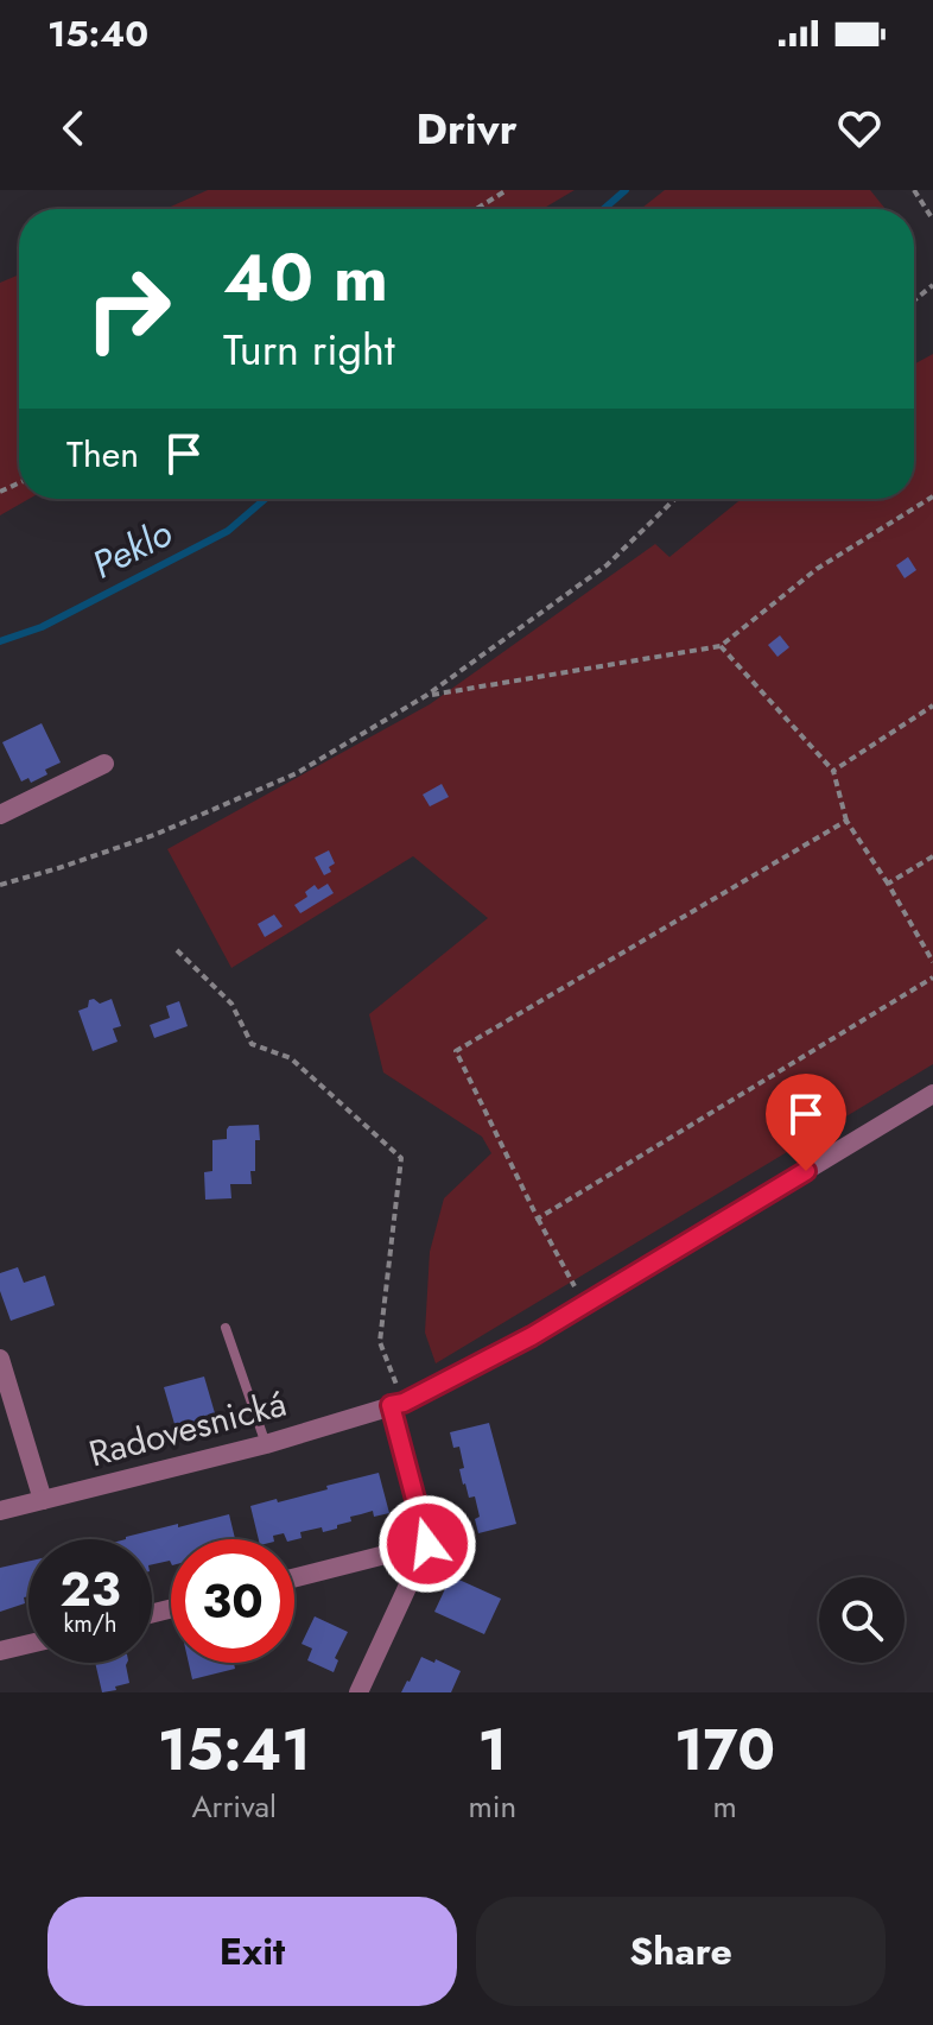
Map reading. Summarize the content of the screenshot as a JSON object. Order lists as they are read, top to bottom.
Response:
{
  "streets": {
    "street": ["Radovesnická"]
  },
  "water": ["Peklo"],
  "page": {
    "status": "15:40",
    "header": "Drivr",
    "turn": ["40 m", "Turn right"],
    "then": "Then",
    "speed": "23 km/h",
    "limit": "30",
    "eta": [
      "15:41",
      "Arrival",
      "1",
      "min",
      "170",
      "m"
    ],
    "buttons": ["Exit", "Share"]
  }
}
